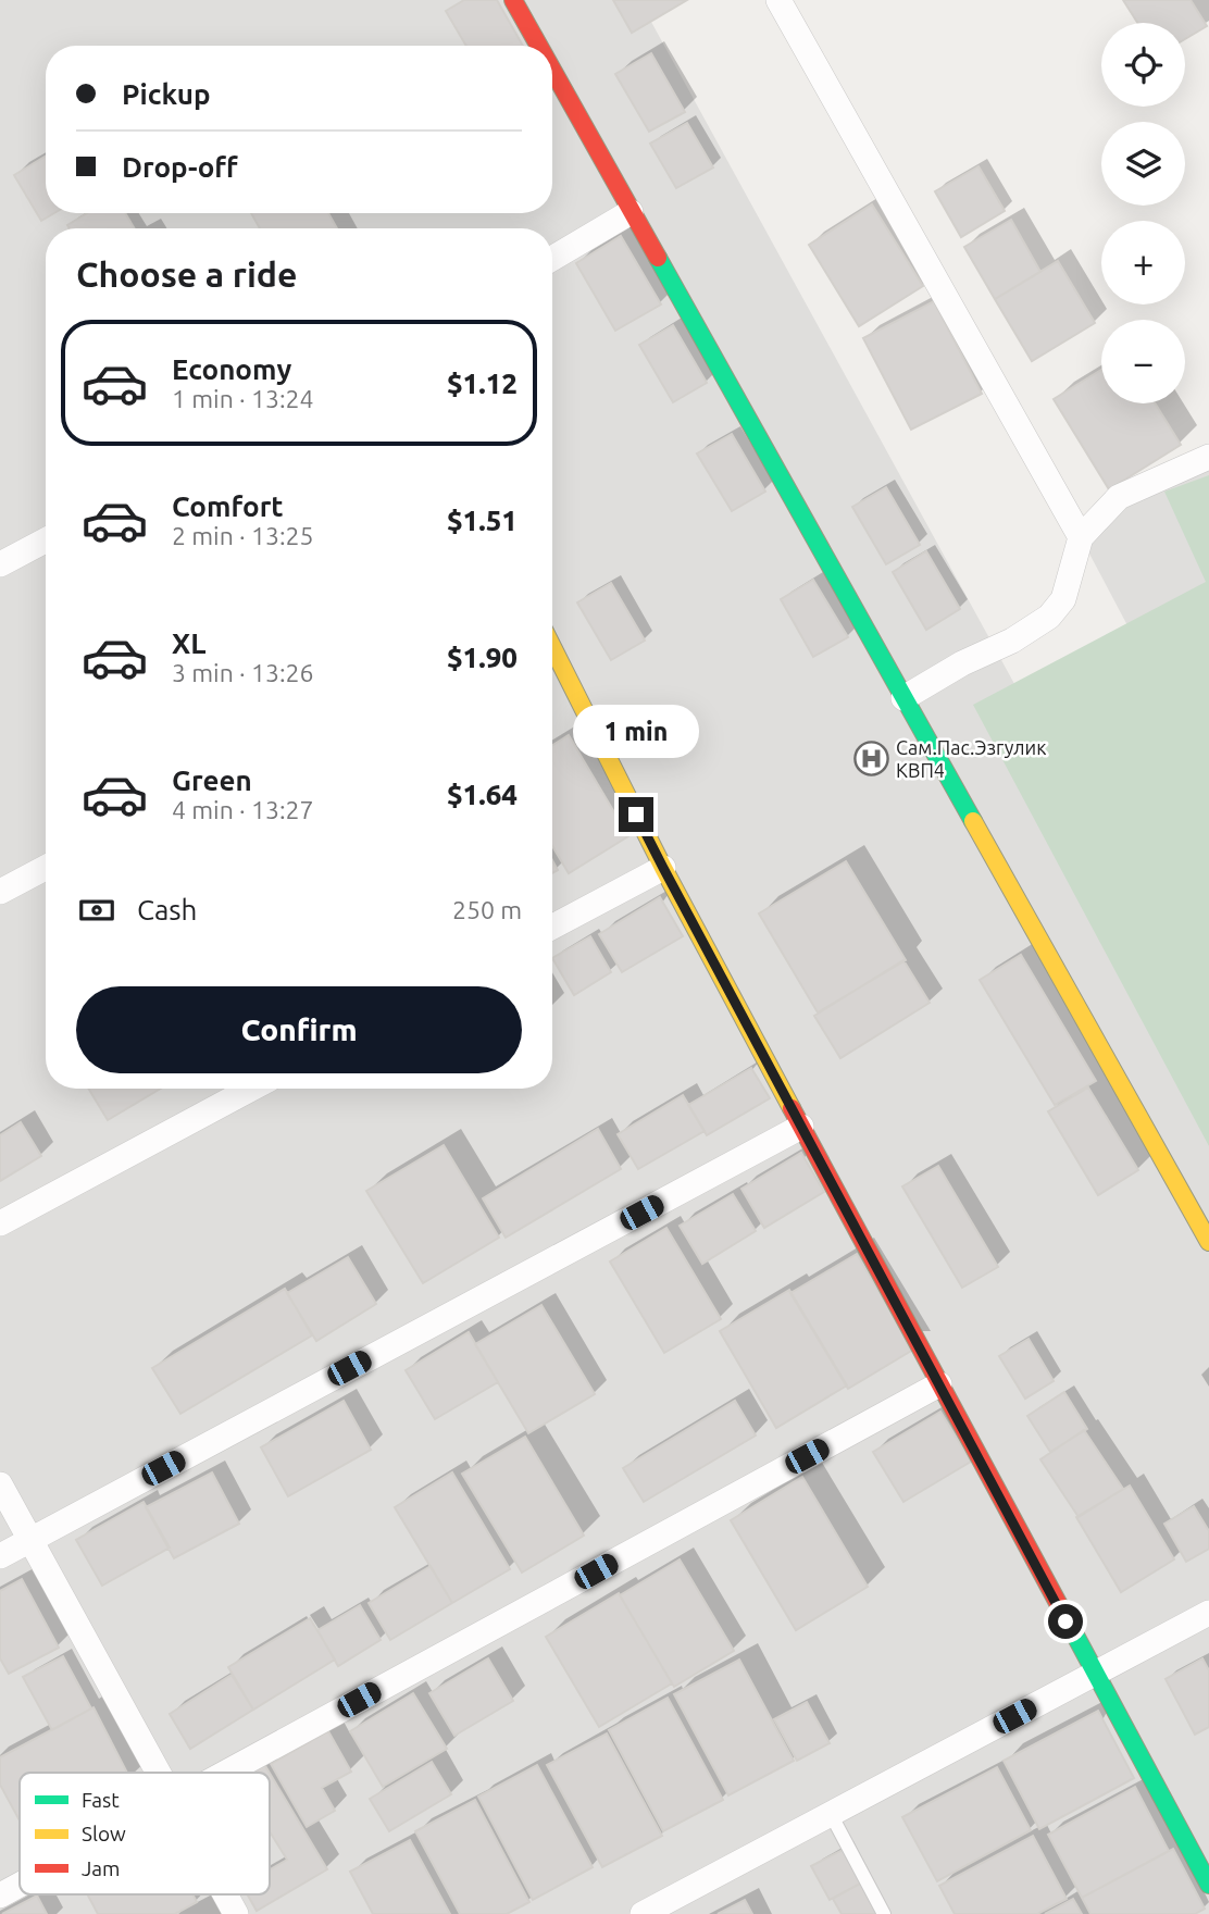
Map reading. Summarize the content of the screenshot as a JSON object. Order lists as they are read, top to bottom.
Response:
{
  "places": {
    "hospital": ["Сам.Пас.Эзгулик КВП4"]
  },
  "legend": ["Fast", "Slow", "Jam"],
  "page": {
    "map_buttons": ["+", "−"],
    "banner": ["Pickup", "Drop-off"],
    "heading": "Choose a ride",
    "list": [
      {
        "name": "Economy",
        "note": "1 min · 13:24",
        "value": "$1.12"
      },
      {
        "name": "Comfort",
        "note": "2 min · 13:25",
        "value": "$1.51"
      },
      {
        "name": "XL",
        "note": "3 min · 13:26",
        "value": "$1.90"
      },
      {
        "name": "Green",
        "note": "4 min · 13:27",
        "value": "$1.64"
      }
    ],
    "bubble": "1 min",
    "pay": ["Cash", "250 m"],
    "buttons": "Confirm"
  }
}
